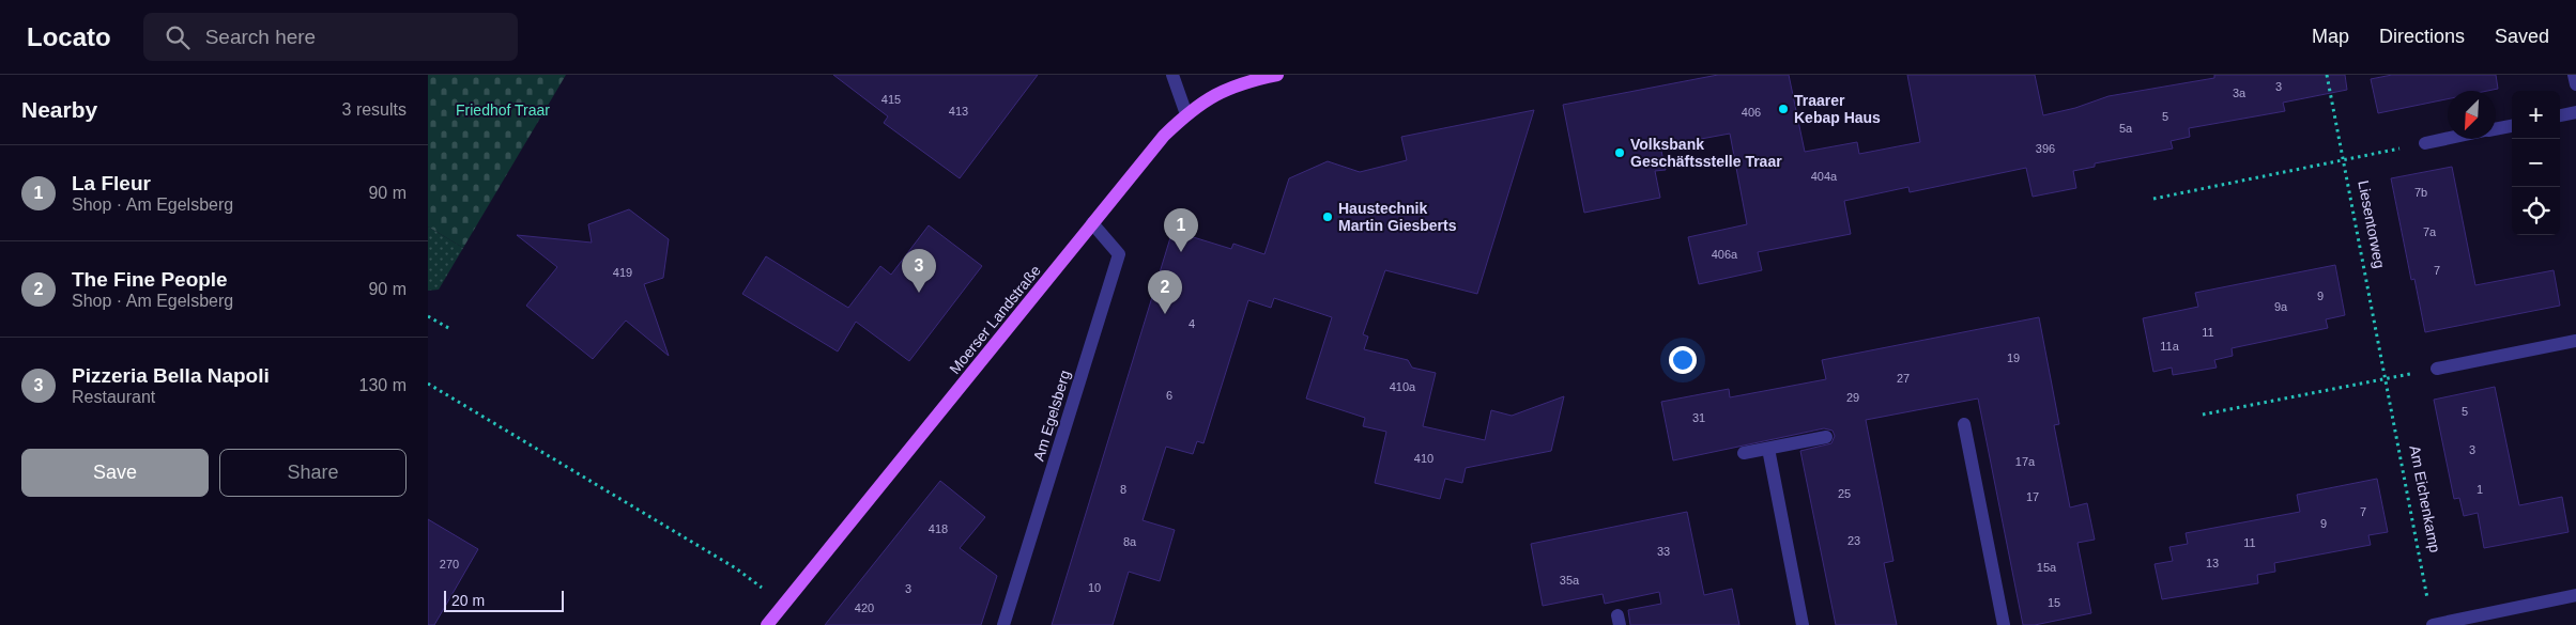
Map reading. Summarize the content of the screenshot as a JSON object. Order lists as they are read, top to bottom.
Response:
{
  "streets": {
    "main road": ["Moerser Landstraße"],
    "street": ["Am Egelsberg"],
    "path": ["Liesentorweg", "Am Eichenkamp"]
  },
  "crossings": [
    ["Liesentorweg", "Am Eichenkamp"],
    ["Moerser Landstraße", "Am Egelsberg"]
  ],
  "parks": ["Friedhof Traar"],
  "places": ["Traarer Kebap Haus", "Volksbank Geschäftsstelle Traar", "Haustechnik Martin Giesberts"],
  "house_numbers": [
    "3",
    "3a",
    "415",
    "413",
    "406",
    "5",
    "5a",
    "396",
    "404a",
    "7b",
    "7a",
    "406a",
    "7",
    "419",
    "9",
    "9a",
    "4",
    "11",
    "11a",
    "19",
    "27",
    "410a",
    "6",
    "29",
    "5",
    "31",
    "3",
    "410",
    "17a",
    "8",
    "1",
    "25",
    "17",
    "7",
    "9",
    "418",
    "23",
    "8a",
    "11",
    "33",
    "13",
    "270",
    "15a",
    "35a",
    "10",
    "3",
    "15",
    "420"
  ],
  "scale_bar": "20 m",
  "north": "bottom left",
  "page": {
    "header": "Locato",
    "search": "Search here",
    "nav": ["Map", "Directions", "Saved"],
    "heading": ["Nearby", "3 results"],
    "map_buttons": ["+", "−"],
    "list": [
      {
        "mark": "1",
        "name": "La Fleur",
        "note": "Shop · Am Egelsberg",
        "value": "90 m"
      },
      {
        "mark": "2",
        "name": "The Fine People",
        "note": "Shop · Am Egelsberg",
        "value": "90 m"
      },
      {
        "mark": "3",
        "name": "Pizzeria Bella Napoli",
        "note": "Restaurant",
        "value": "130 m"
      }
    ],
    "pins": ["1", "3", "2"],
    "buttons": ["Save", "Share"],
    "scale": "20 m"
  }
}
